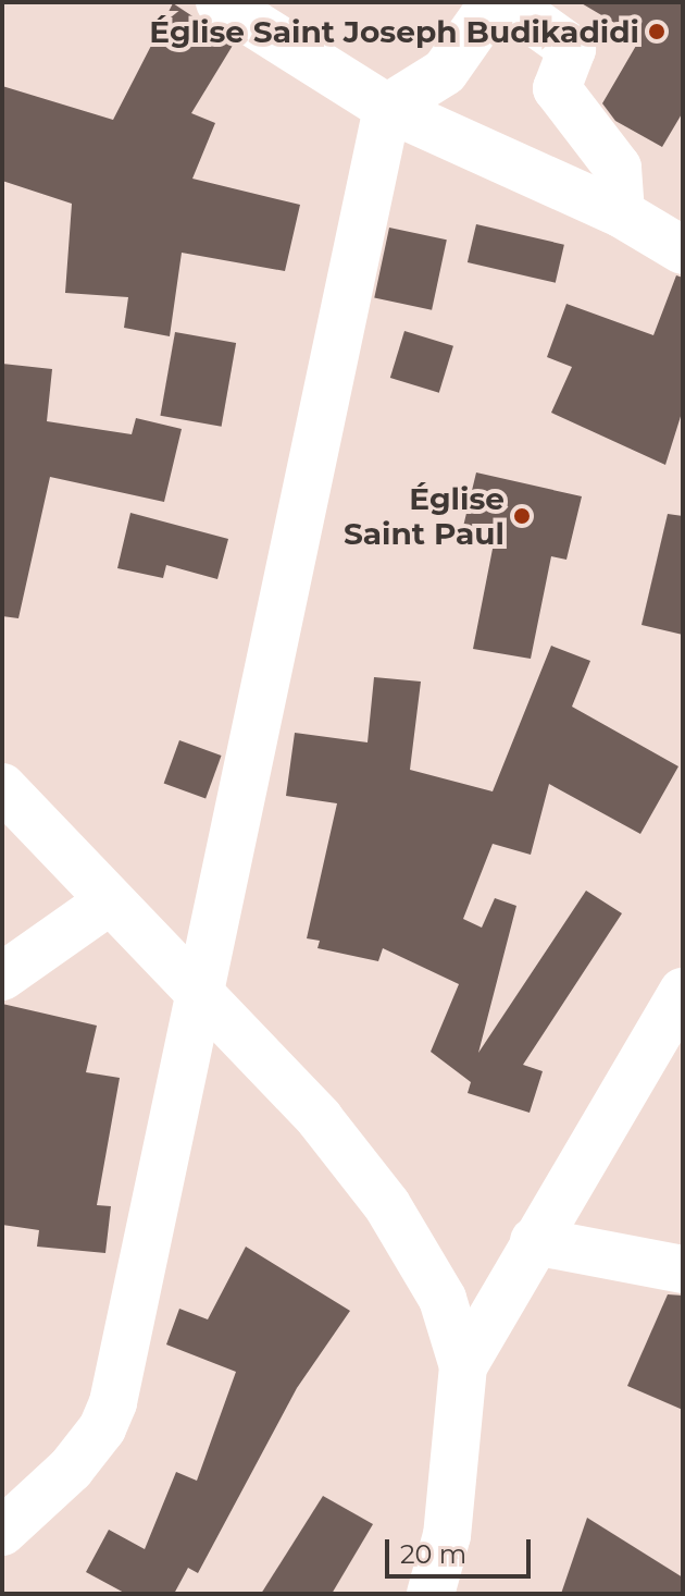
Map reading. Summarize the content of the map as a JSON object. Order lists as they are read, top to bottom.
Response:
{
  "places": ["Église Saint Joseph Budikadidi", "Église Saint Paul"],
  "scale_bar": "20 m"
}
